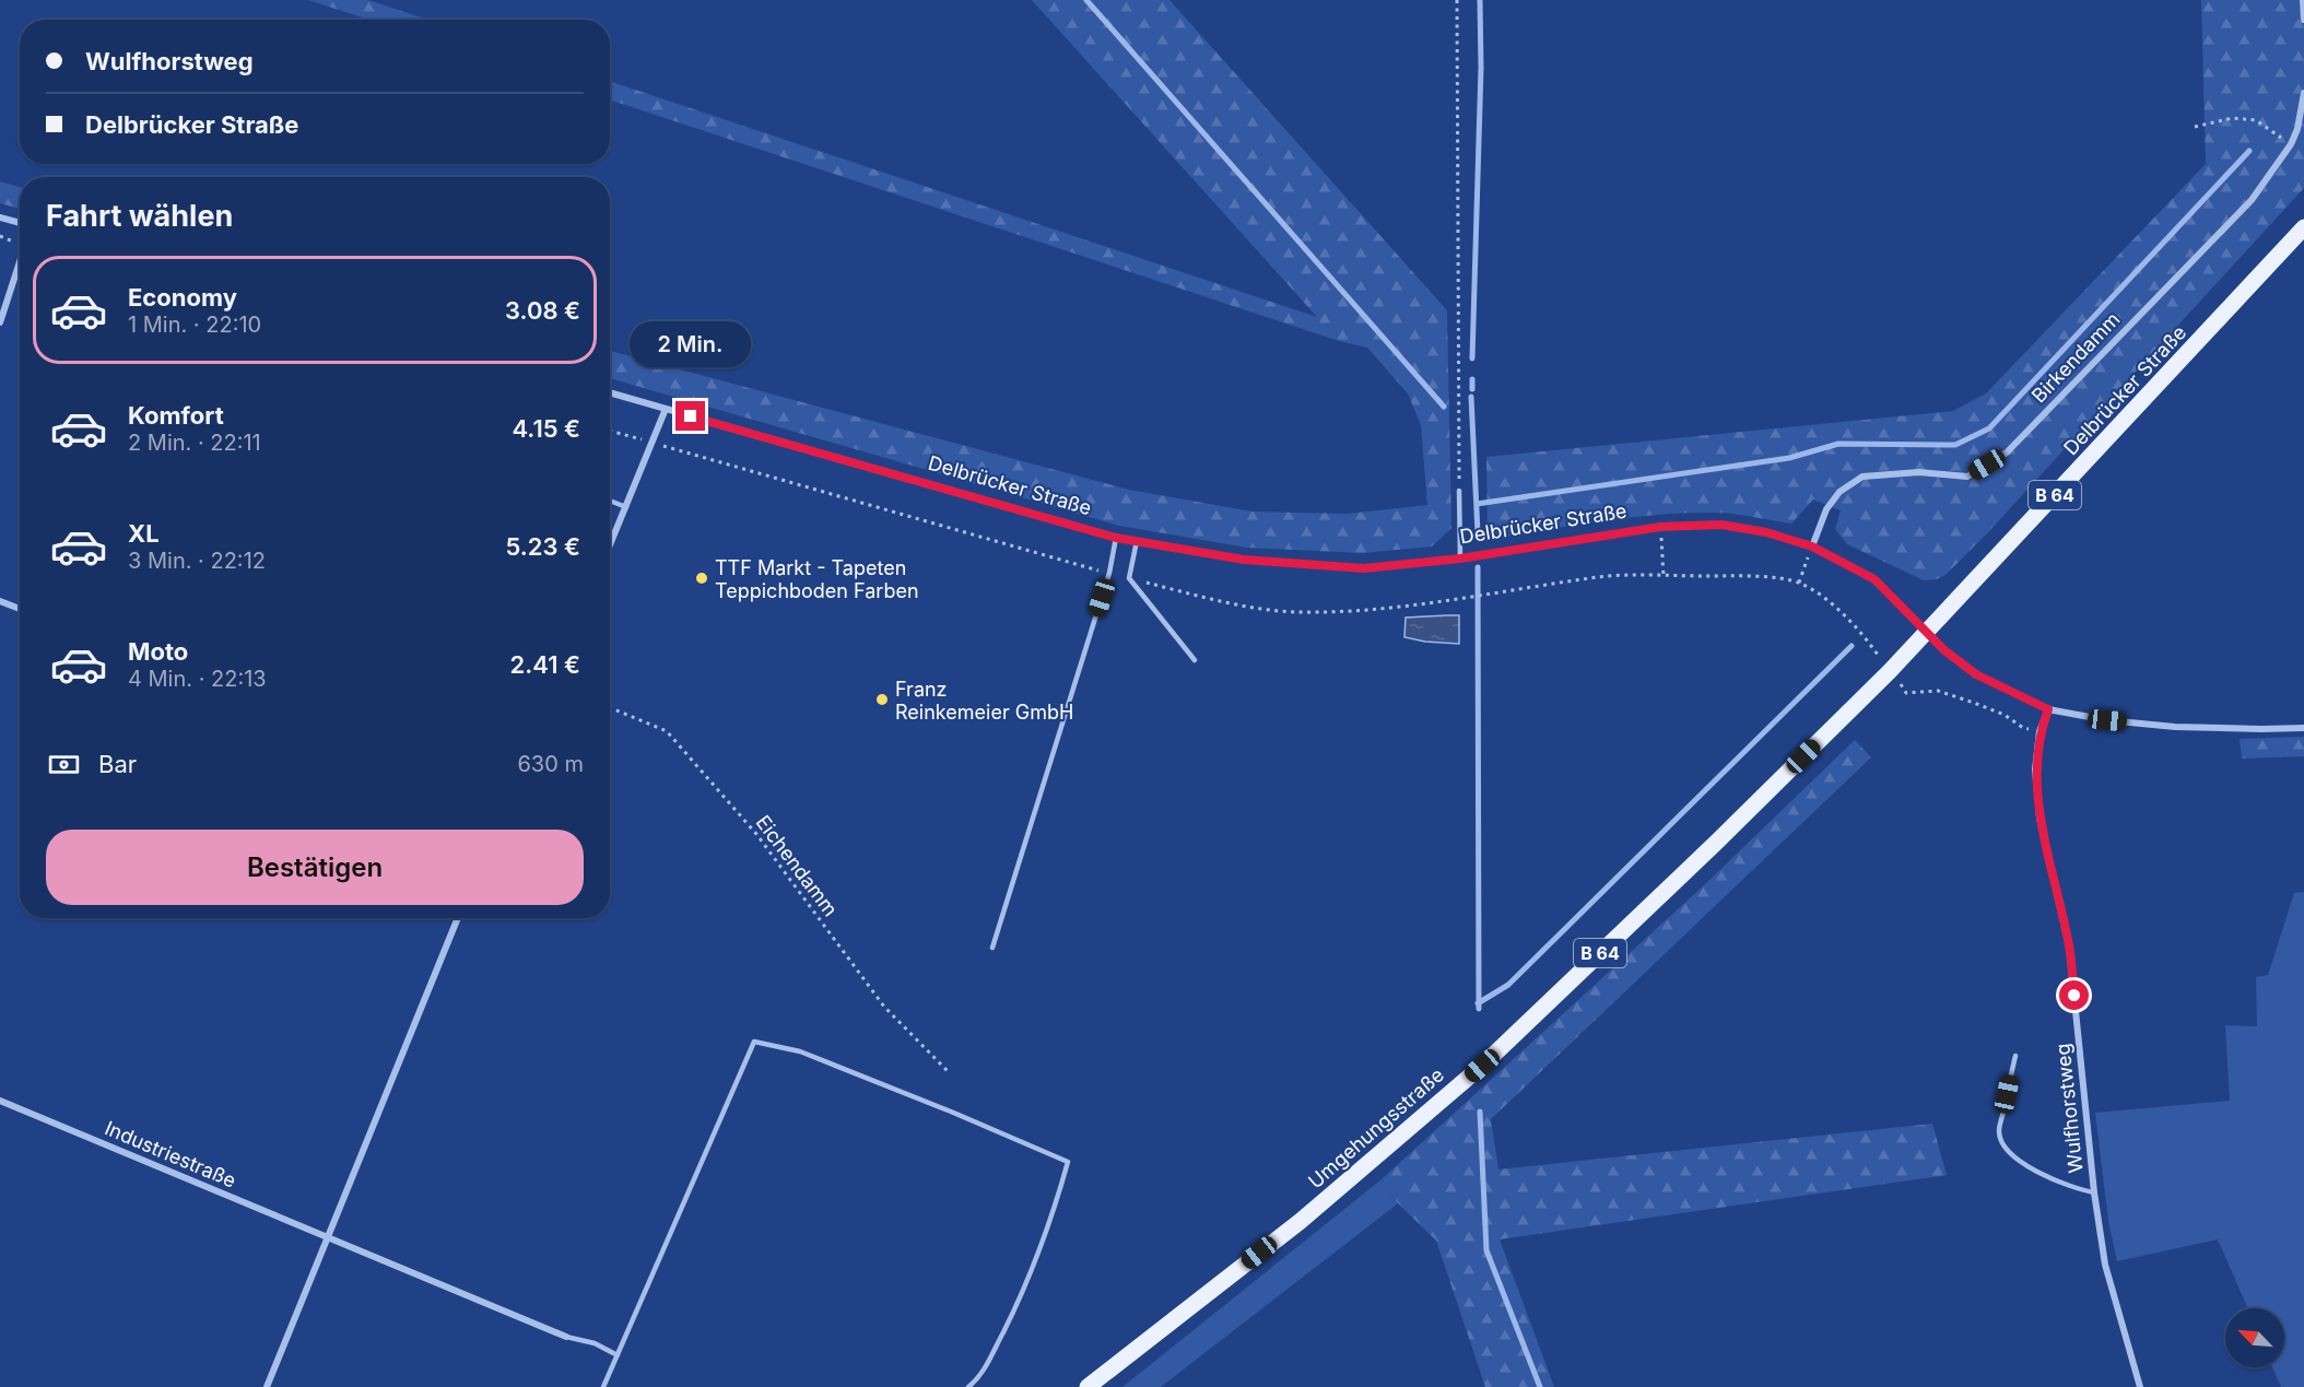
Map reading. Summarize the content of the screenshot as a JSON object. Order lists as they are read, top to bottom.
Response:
{
  "streets": {
    "main road": ["Delbrücker Straße", "B 64", "Umgehungsstraße"],
    "street": ["Birkendamm", "Wulfhorstweg", "Industriestraße"],
    "path": ["Eichendamm"]
  },
  "crossings": [
    ["Birkendamm", "Delbrücker Straße"],
    ["Delbrücker Straße", "Umgehungsstraße"]
  ],
  "places": ["TTF Markt - Tapeten Teppichboden Farben", "Franz Reinkemeier GmbH"],
  "north": "top left",
  "page": {
    "banner": ["Wulfhorstweg", "Delbrücker Straße"],
    "heading": "Fahrt wählen",
    "list": [
      {
        "name": "Economy",
        "note": "1 Min. · 22:10",
        "value": "3.08 €"
      },
      {
        "name": "Komfort",
        "note": "2 Min. · 22:11",
        "value": "4.15 €"
      },
      {
        "name": "XL",
        "note": "3 Min. · 22:12",
        "value": "5.23 €"
      },
      {
        "name": "Moto",
        "note": "4 Min. · 22:13",
        "value": "2.41 €"
      }
    ],
    "bubble": "2 Min.",
    "pay": ["Bar", "630 m"],
    "buttons": "Bestätigen"
  }
}
